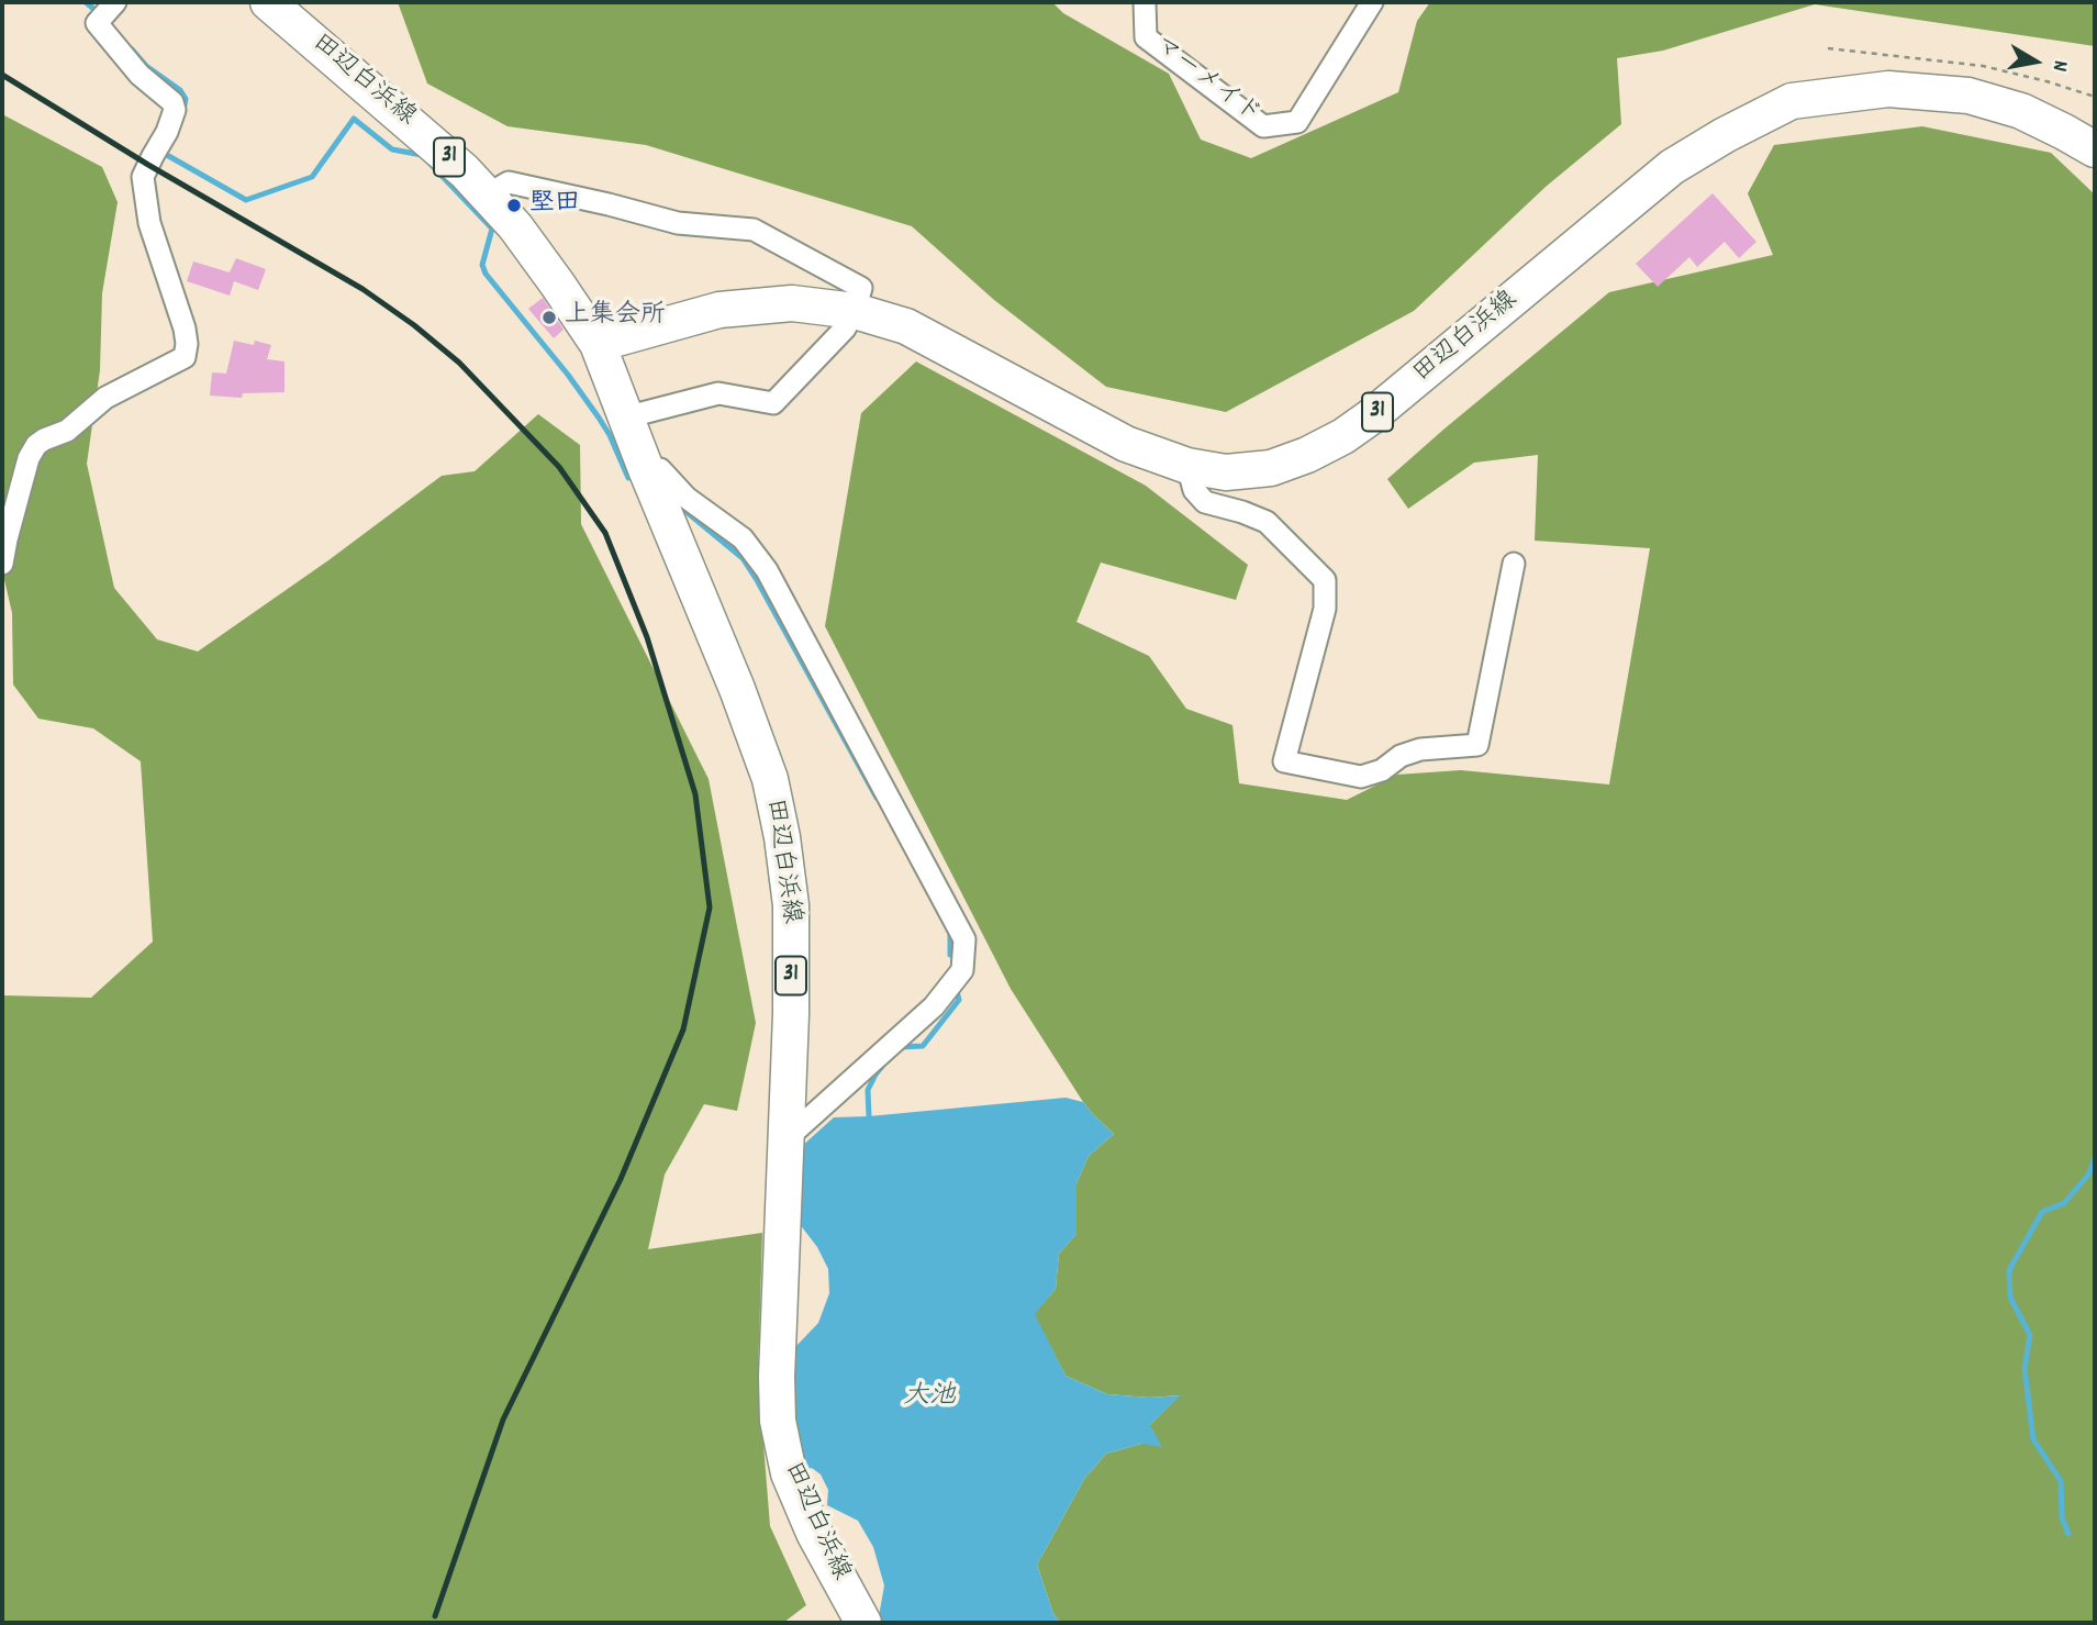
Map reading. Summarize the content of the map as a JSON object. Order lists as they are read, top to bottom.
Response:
{
  "streets": {
    "main road": ["田辺白浜線", "31"],
    "street": ["マーメイド"]
  },
  "water": ["大池"],
  "places": ["堅田", "上集会所"],
  "north": "right"
}
